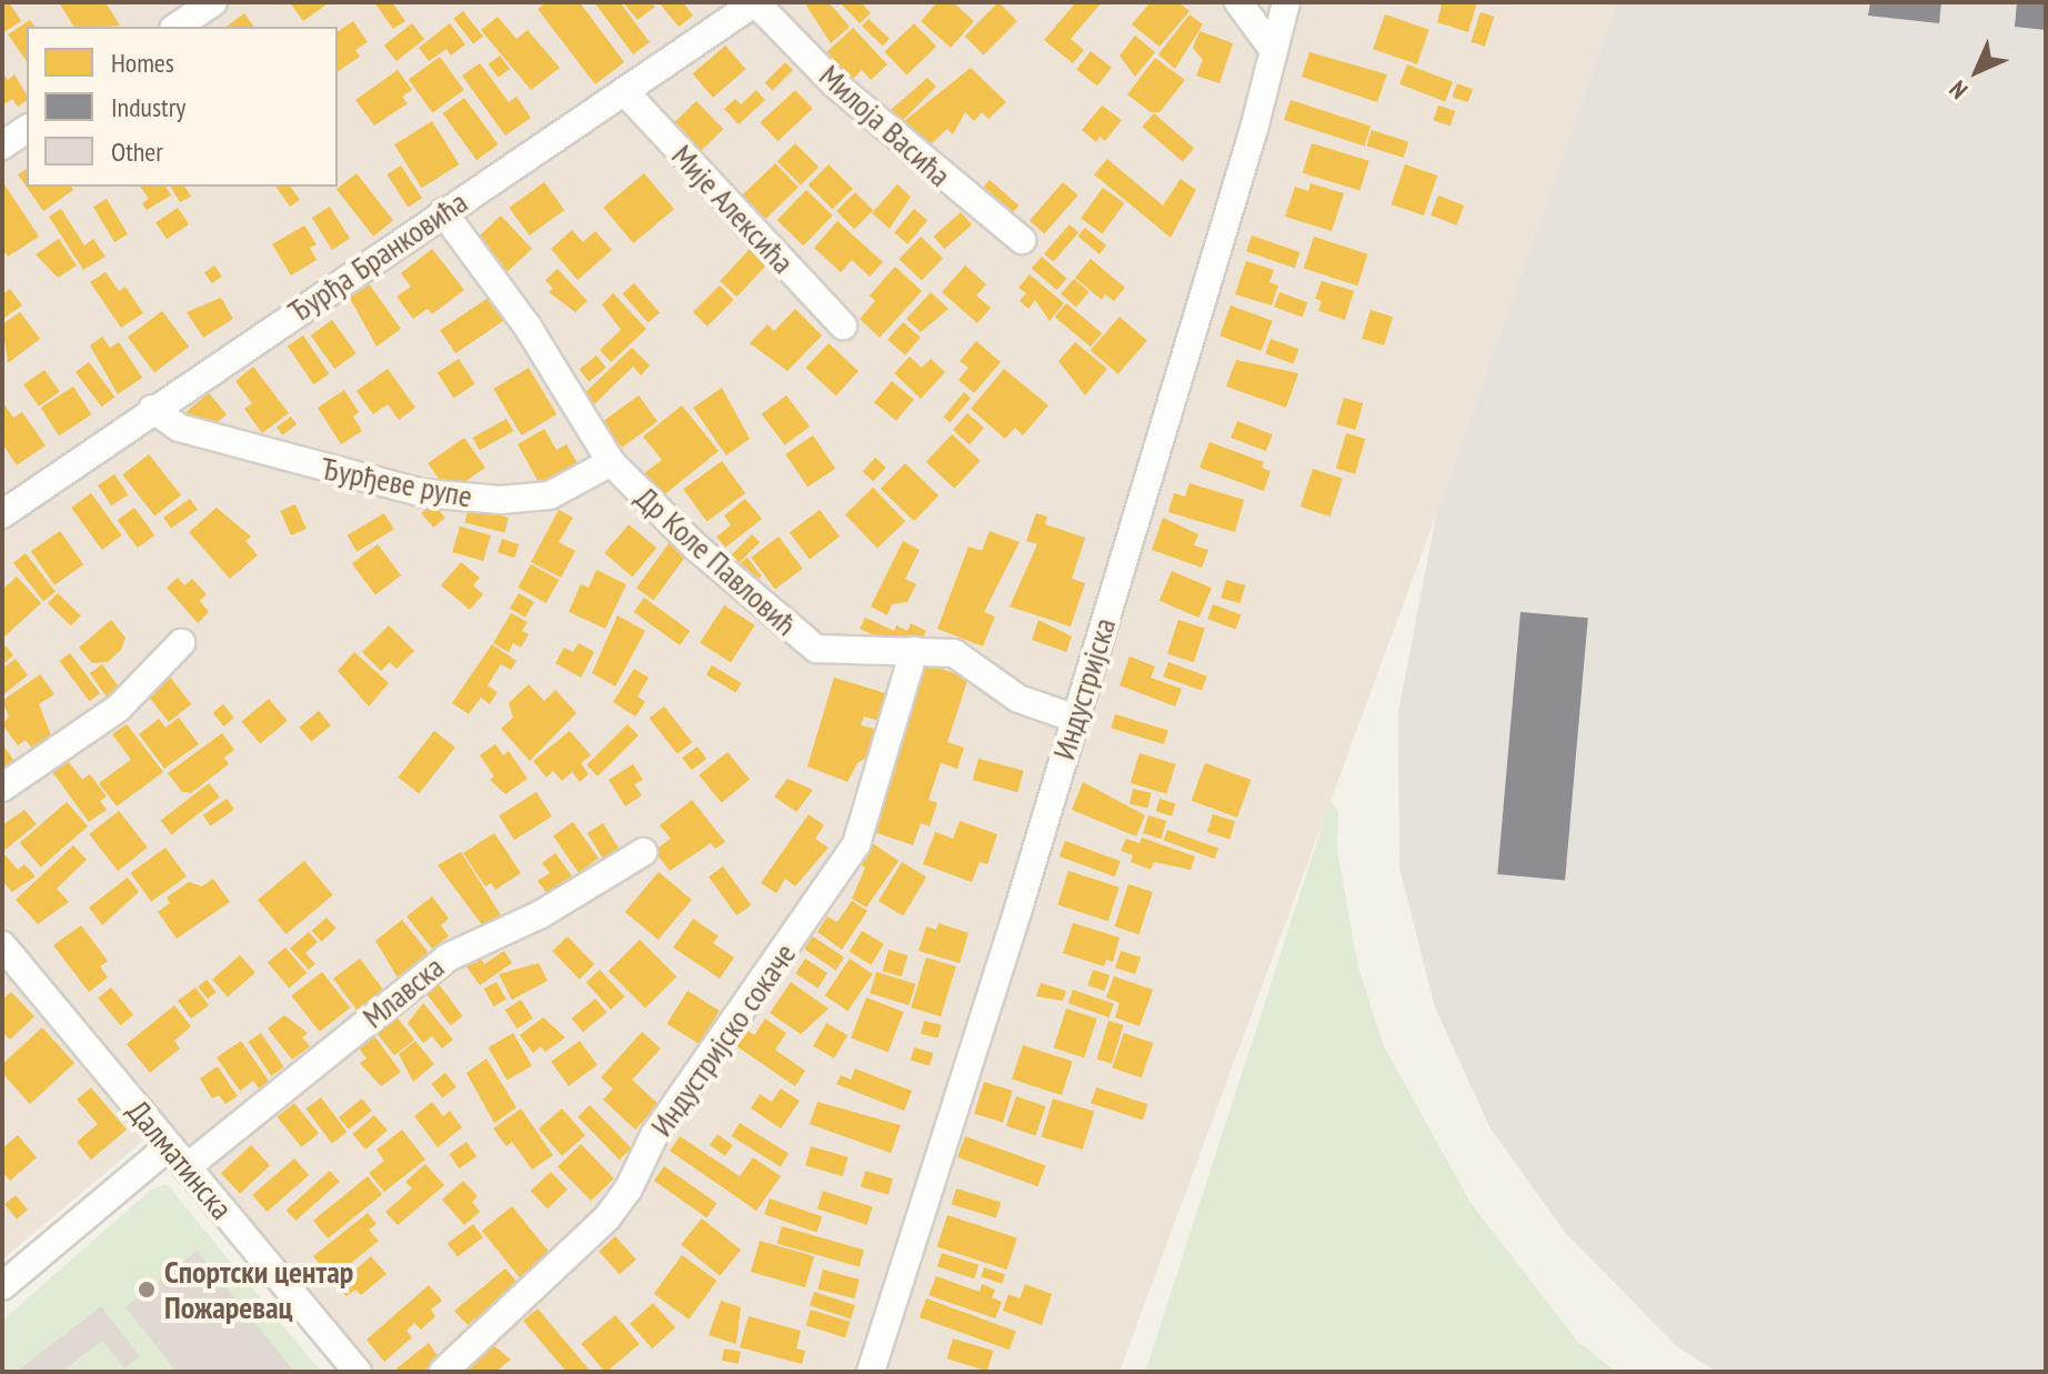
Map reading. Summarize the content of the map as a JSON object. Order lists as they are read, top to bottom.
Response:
{
  "streets": {
    "street": [
      "Милоја Васића",
      "Мије Алексића",
      "Ђурђа Бранковића",
      "Ђурђеве рупе",
      "Др Коле Павловић",
      "Индустријска",
      "Млавска",
      "Индустријско сокаче",
      "Далматинска"
    ]
  },
  "crossings": [
    ["Милоја Васића", "Ђурђа Бранковића"],
    ["Мије Алексића", "Ђурђа Бранковића"],
    ["Ђурђа Бранковића", "Ђурђеве рупе"],
    ["Ђурђеве рупе", "Др Коле Павловић"],
    ["Др Коле Павловић", "Индустријска"],
    ["Др Коле Павловић", "Индустријско сокаче"],
    ["Млавска", "Далматинска"]
  ],
  "places": ["Спортски центар Пожаревац"],
  "legend": ["Homes", "Industry", "Other"],
  "north": "bottom left"
}
